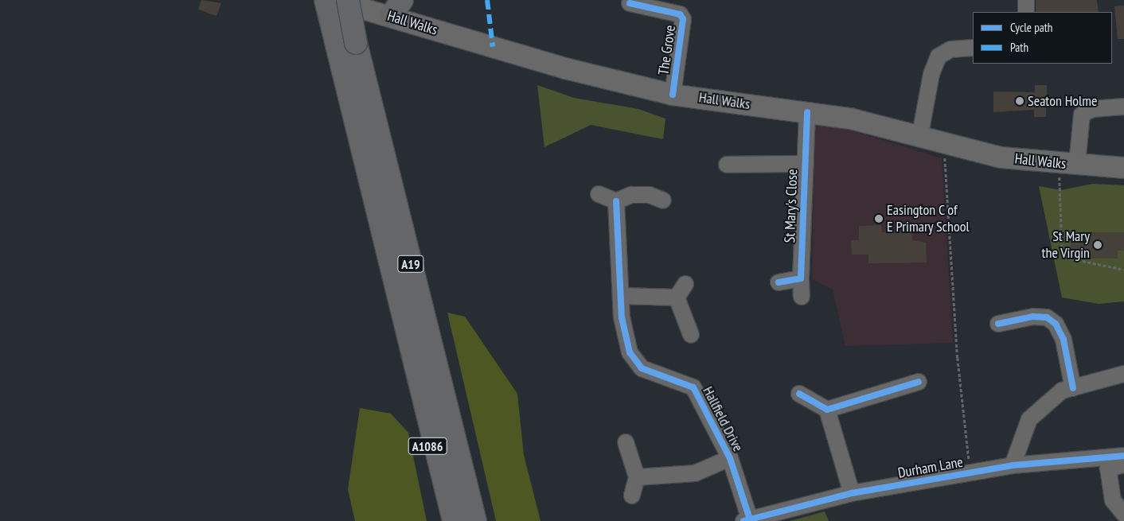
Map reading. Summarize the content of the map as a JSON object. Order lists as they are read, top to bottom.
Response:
{
  "streets": {
    "highway": ["A19", "A1086"],
    "main road": ["Hall Walks"],
    "street": [
      "The Grove",
      "St Mary's Close",
      "Hallfield Drive",
      "Durham Lane"
    ]
  },
  "crossings": [
    ["Hall Walks", "The Grove"],
    ["Hall Walks", "St Mary's Close"],
    ["A19", "A1086"],
    ["Hallfield Drive", "Durham Lane"]
  ],
  "places": ["Seaton Holme", "Easington C of E Primary School", "St Mary the Virgin"],
  "legend": ["Cycle path", "Path"]
}
